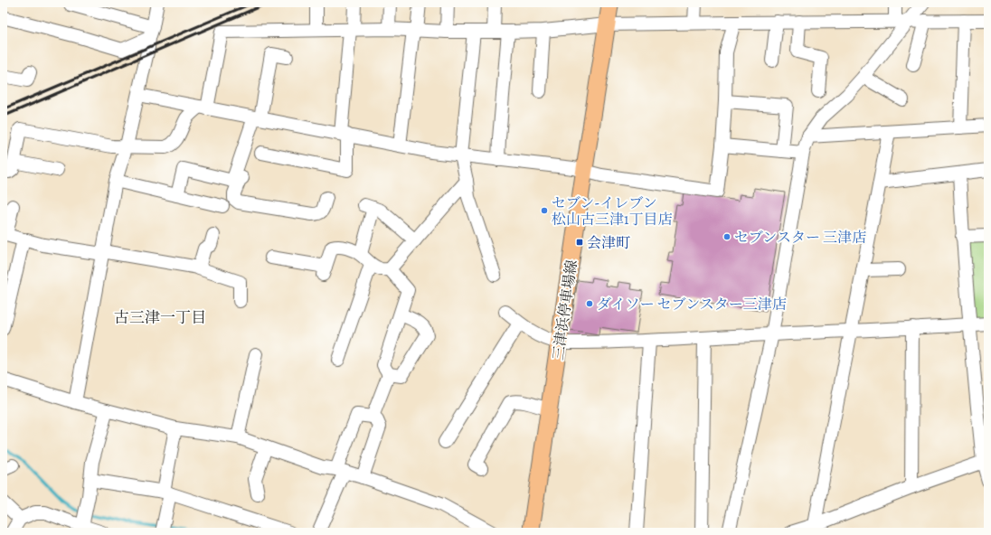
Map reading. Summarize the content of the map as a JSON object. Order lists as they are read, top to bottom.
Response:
{
  "streets": {
    "main road": ["三津浜停車場線"]
  },
  "districts": ["古三津一丁目"],
  "places": {
    "other": ["セブン-イレブン 松山古三津1丁目店", "セブンスター 三津店", "ダイソー セブンスター三津店"],
    "transit": ["会津町"]
  }
}
